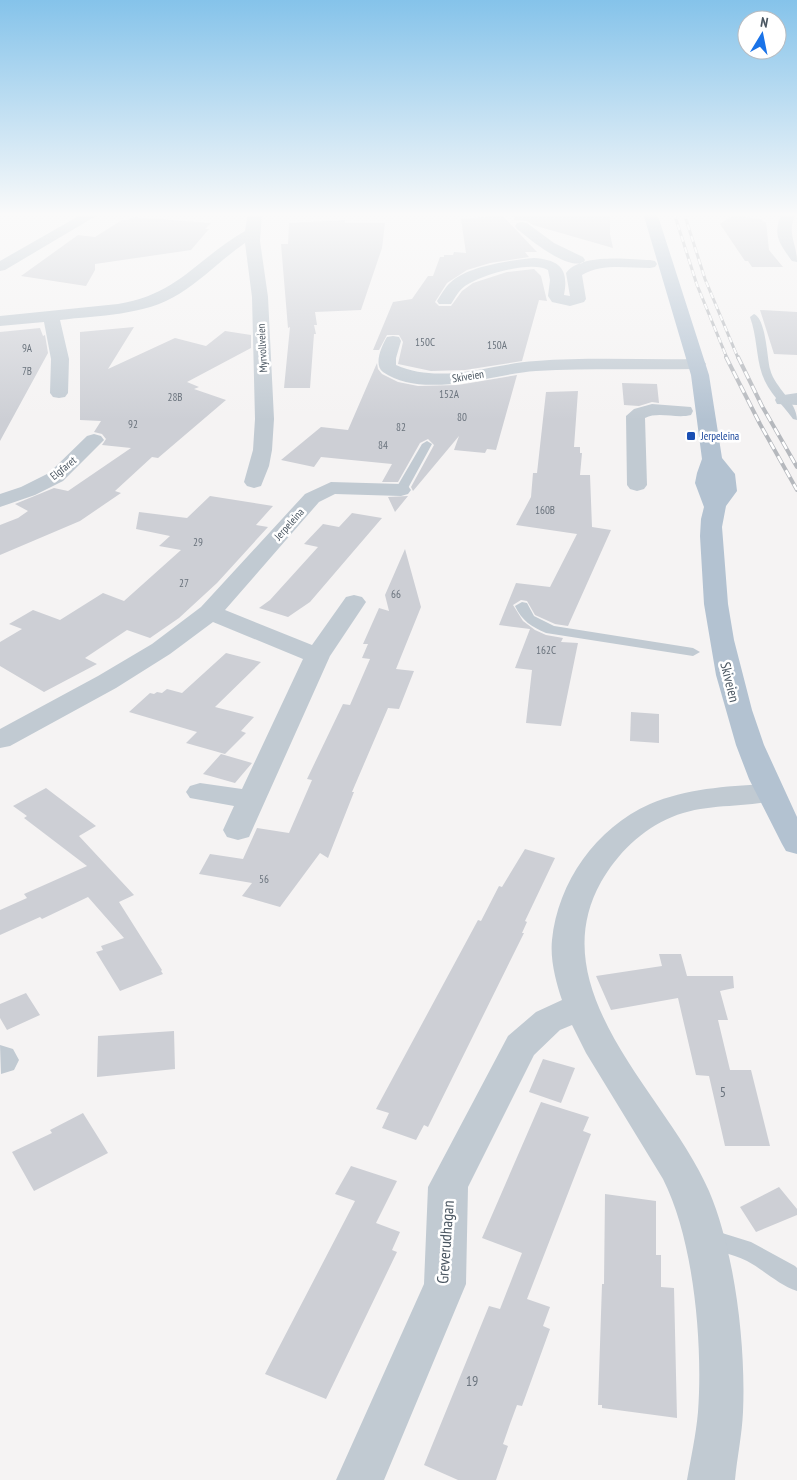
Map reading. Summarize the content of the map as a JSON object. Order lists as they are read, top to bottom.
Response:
{
  "streets": {
    "main road": ["Skiveien"],
    "street": [
      "Myrvollveien",
      "Elgfaret",
      "Jerpeleina",
      "Greverudhagan"
    ]
  },
  "places": {
    "transit": ["Jerpeleina"]
  },
  "house_numbers": [
    "150C",
    "150A",
    "9A",
    "7B",
    "152A",
    "28B",
    "80",
    "92",
    "82",
    "84",
    "160B",
    "29",
    "27",
    "66",
    "162C",
    "56",
    "5",
    "19"
  ],
  "north": "top"
}
